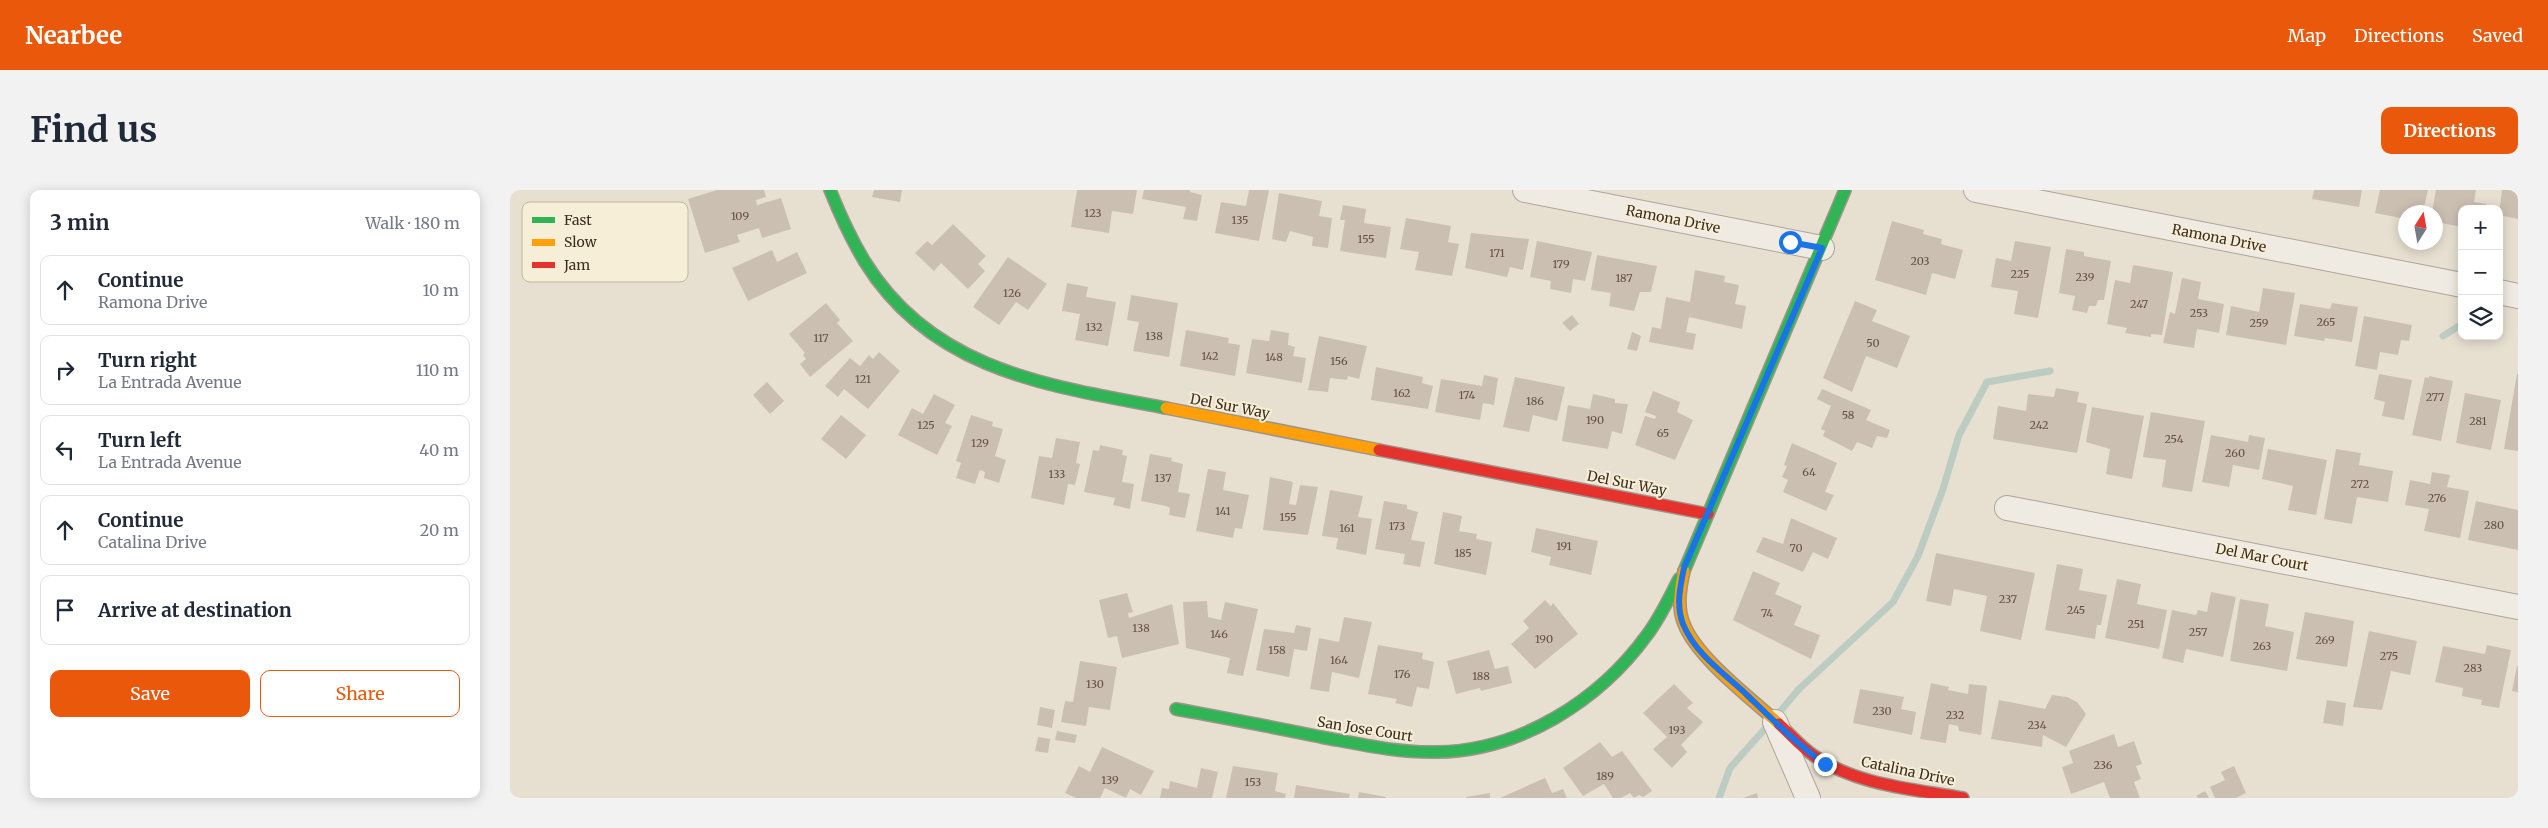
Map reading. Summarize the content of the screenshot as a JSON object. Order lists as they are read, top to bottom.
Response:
{
  "streets": {
    "street": [
      "Ramona Drive",
      "Del Sur Way",
      "Del Mar Court",
      "San Jose Court",
      "Catalina Drive"
    ]
  },
  "crossings": [
    ["San Jose Court", "Catalina Drive"]
  ],
  "house_numbers": [
    "123",
    "109",
    "135",
    "155",
    "171",
    "203",
    "179",
    "225",
    "239",
    "187",
    "126",
    "247",
    "253",
    "265",
    "259",
    "132",
    "138",
    "117",
    "50",
    "142",
    "148",
    "156",
    "121",
    "162",
    "174",
    "277",
    "186",
    "58",
    "190",
    "281",
    "125",
    "242",
    "65",
    "254",
    "129",
    "260",
    "64",
    "133",
    "137",
    "272",
    "276",
    "141",
    "155",
    "280",
    "173",
    "161",
    "191",
    "70",
    "185",
    "237",
    "245",
    "74",
    "251",
    "138",
    "257",
    "146",
    "190",
    "269",
    "263",
    "158",
    "275",
    "164",
    "283",
    "176",
    "188",
    "130",
    "230",
    "232",
    "234",
    "193",
    "236",
    "189",
    "139",
    "153"
  ],
  "legend": ["Fast", "Slow", "Jam"],
  "north": "top",
  "page": {
    "header": "Nearbee",
    "nav": ["Map", "Directions", "Saved"],
    "buttons": [
      "Directions",
      ["Save", "Share"]
    ],
    "title": "Find us",
    "heading": ["3 min", "Walk · 180 m"],
    "map_buttons": ["+", "−"],
    "list": [
      ["Continue", "Ramona Drive", "10 m"],
      ["Turn right", "La Entrada Avenue", "110 m"],
      ["Turn left", "La Entrada Avenue", "40 m"],
      ["Continue", "Catalina Drive", "20 m"],
      "Arrive at destination"
    ]
  }
}
